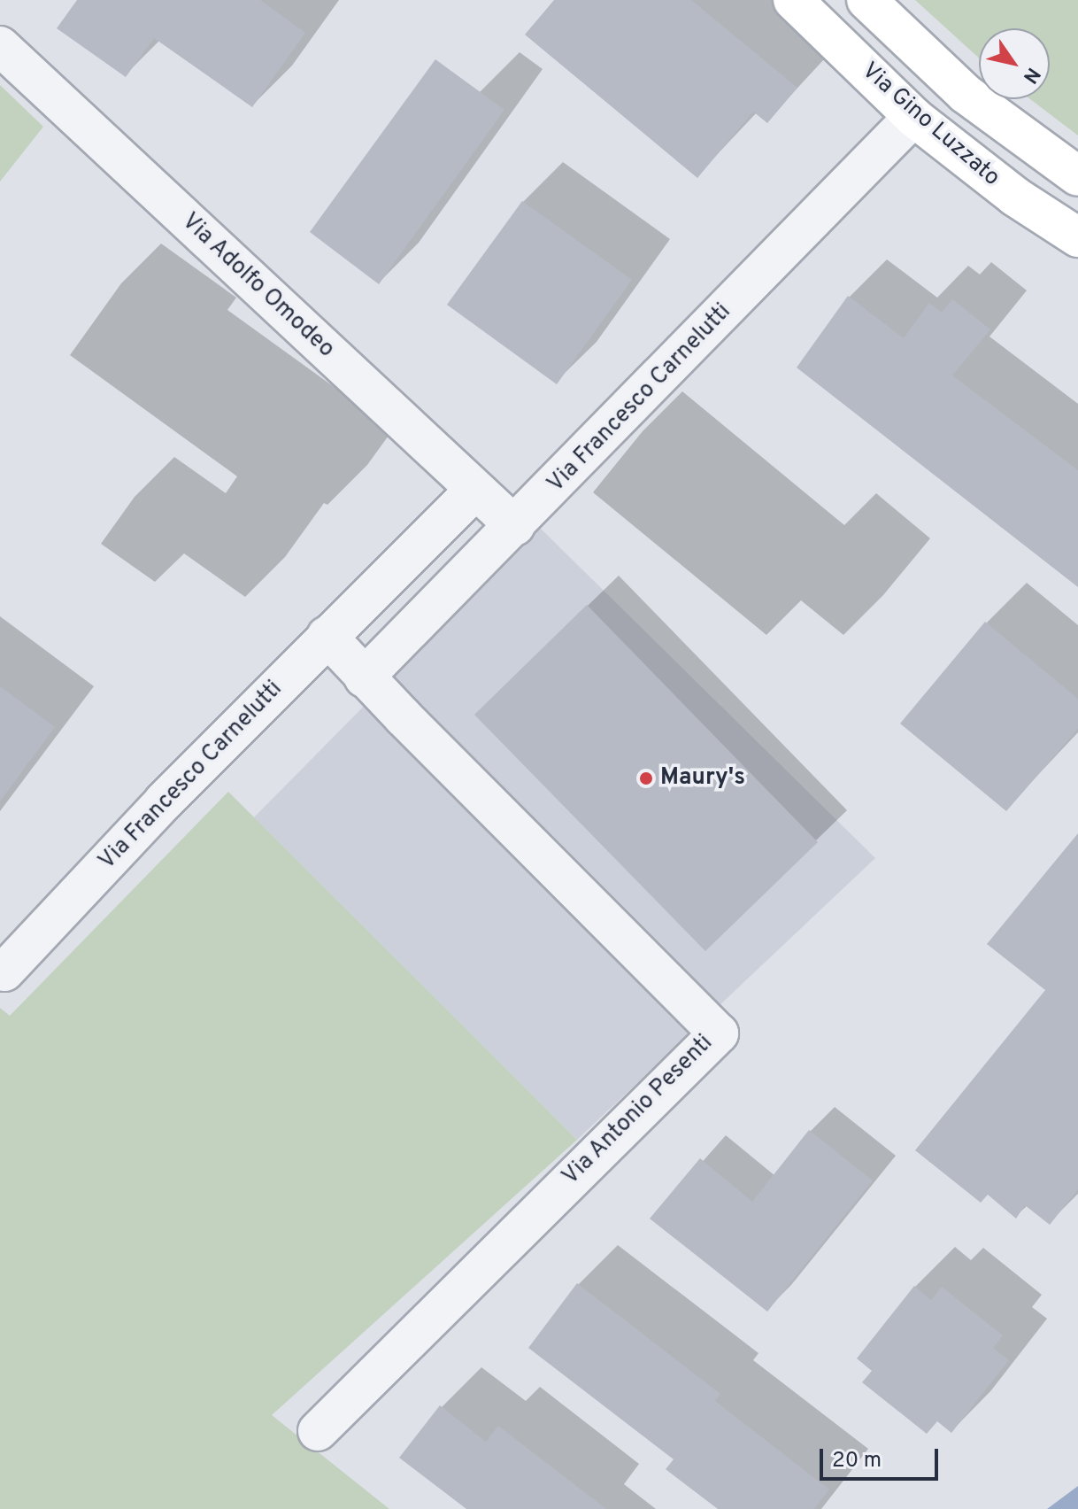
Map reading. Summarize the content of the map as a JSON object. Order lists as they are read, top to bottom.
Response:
{
  "streets": {
    "main road": ["Via Gino Luzzato"],
    "street": ["Via Adolfo Omodeo", "Via Francesco Carnelutti", "Via Antonio Pesenti"]
  },
  "crossings": [
    ["Via Gino Luzzato", "Via Francesco Carnelutti"],
    ["Via Adolfo Omodeo", "Via Francesco Carnelutti"],
    ["Via Francesco Carnelutti", "Via Antonio Pesenti"]
  ],
  "places": ["Maury's"],
  "scale_bar": "20 m",
  "north": "bottom right"
}
